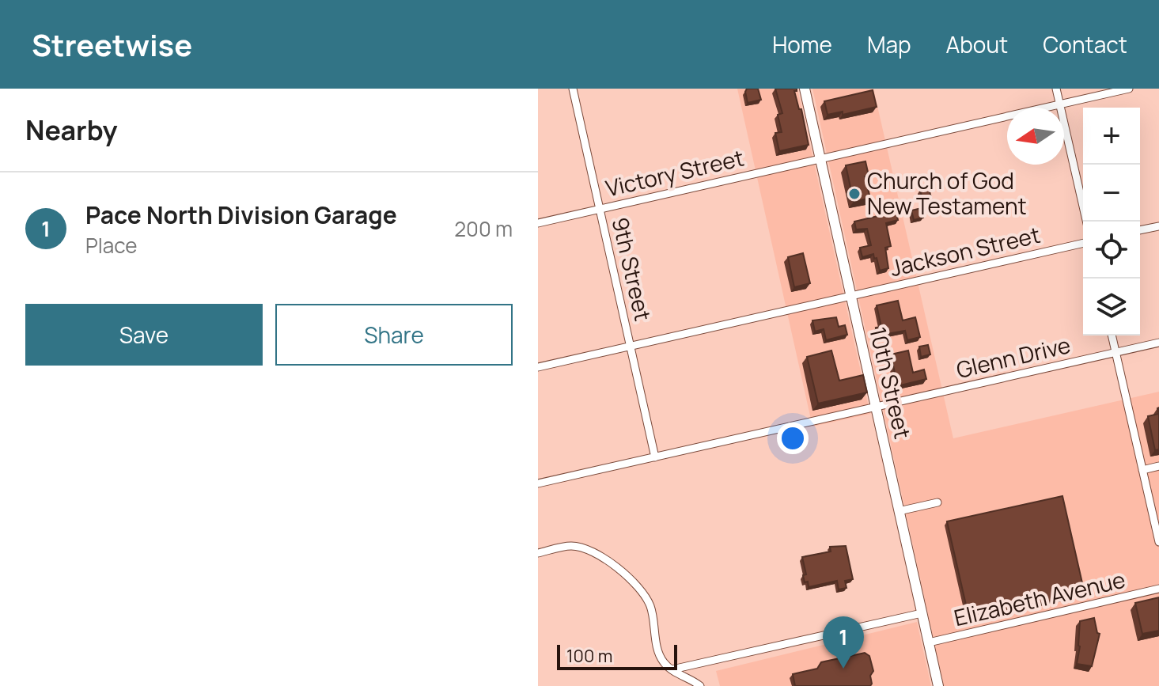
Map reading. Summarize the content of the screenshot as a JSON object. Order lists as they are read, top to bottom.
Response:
{
  "streets": {
    "street": [
      "Victory Street",
      "Jackson Street",
      "9th Street",
      "Glenn Drive",
      "10th Street",
      "Elizabeth Avenue"
    ]
  },
  "crossings": [
    ["Victory Street", "9th Street"],
    ["Victory Street", "10th Street"],
    ["Jackson Street", "9th Street"],
    ["Jackson Street", "10th Street"],
    ["9th Street", "Glenn Drive"],
    ["Glenn Drive", "10th Street"],
    ["10th Street", "Elizabeth Avenue"]
  ],
  "places": ["Church of God New Testament"],
  "scale_bar": "100 m",
  "north": "left",
  "page": {
    "header": "Streetwise",
    "nav": [
      "Home",
      "Map",
      "About",
      "Contact"
    ],
    "heading": "Nearby",
    "map_buttons": ["+", "−"],
    "list": [
      {
        "mark": "1",
        "name": "Pace North Division Garage",
        "note": "Place",
        "value": "200 m"
      }
    ],
    "buttons": ["Save", "Share"],
    "pins": "1",
    "scale": "100 m"
  }
}
